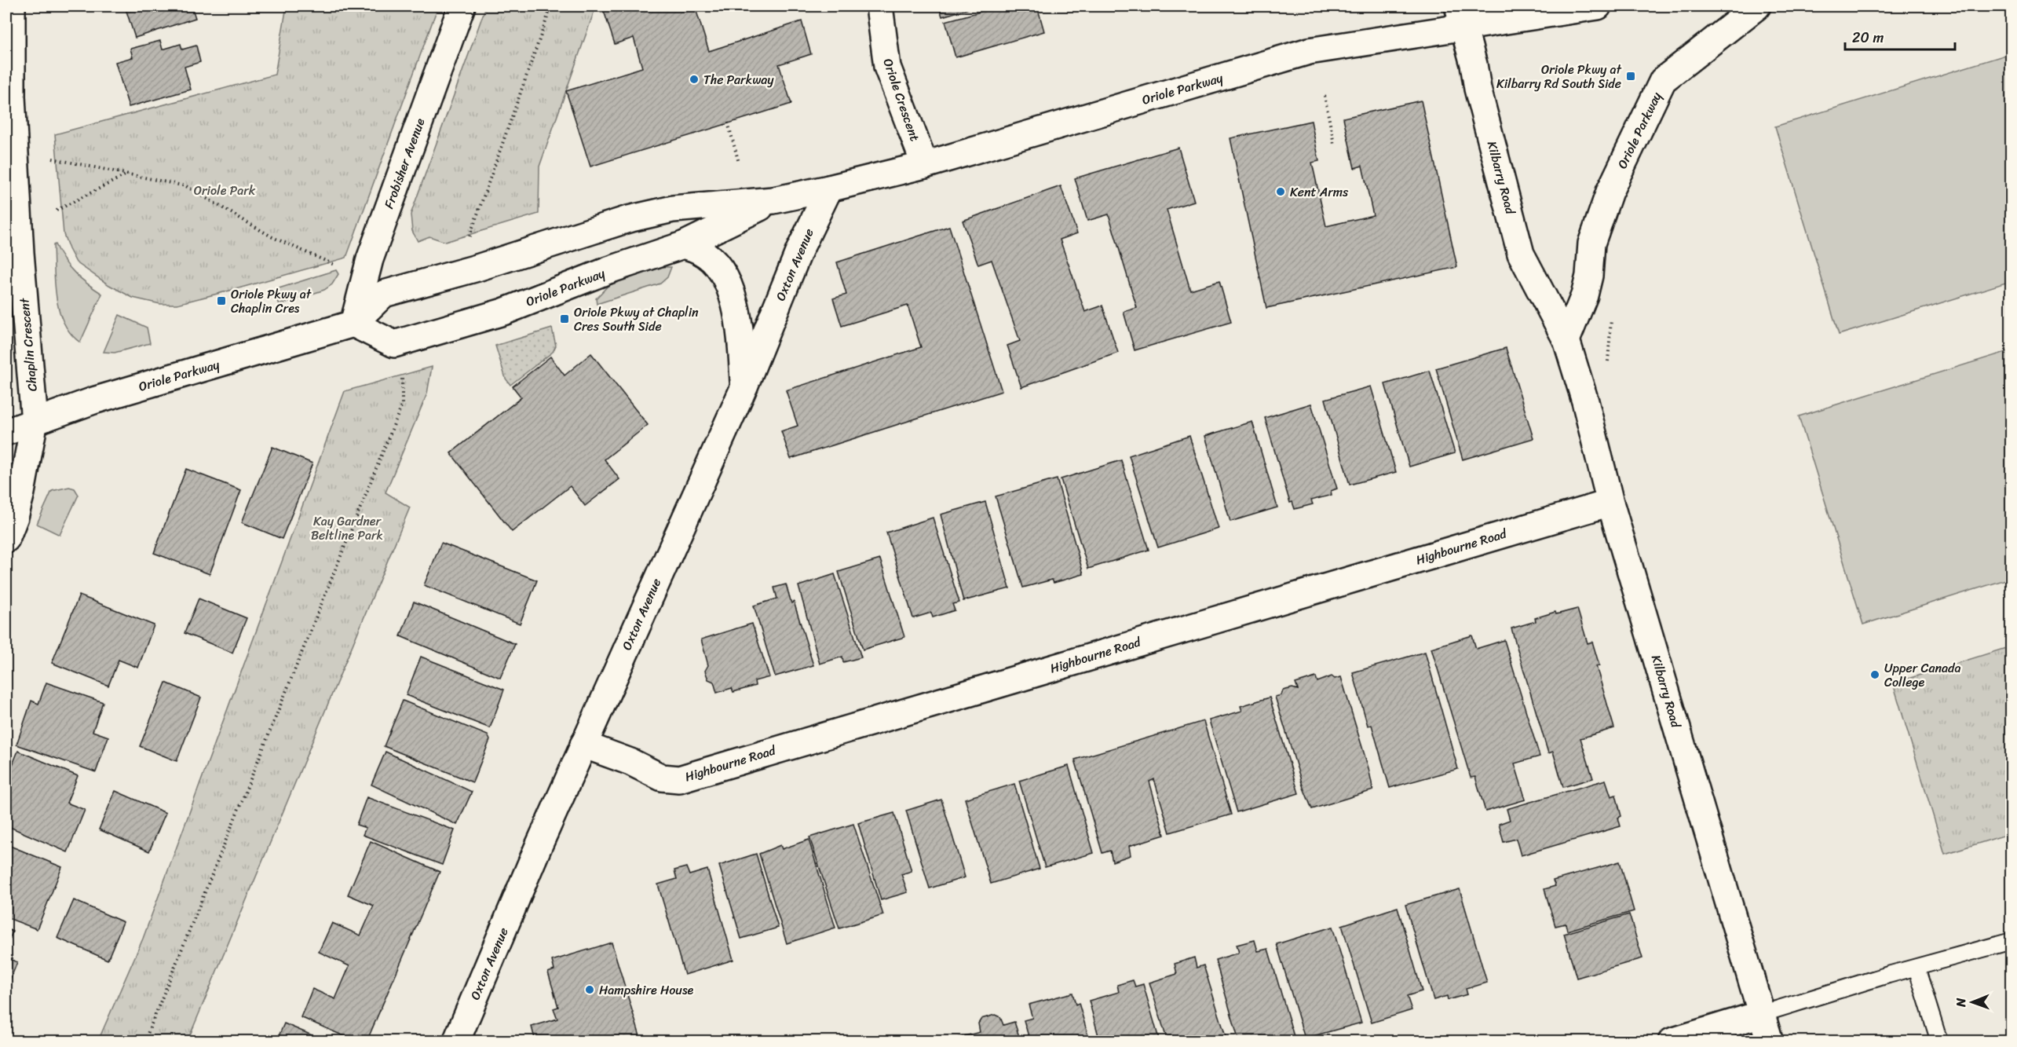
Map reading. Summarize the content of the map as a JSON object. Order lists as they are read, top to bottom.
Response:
{
  "streets": {
    "street": [
      "Oriole Parkway",
      "Oriole Crescent",
      "Frobisher Avenue",
      "Kilbarry Road",
      "Oxton Avenue",
      "Chaplin Crescent",
      "Highbourne Road"
    ]
  },
  "crossings": [
    ["Oriole Parkway", "Oriole Crescent"],
    ["Oriole Parkway", "Frobisher Avenue"],
    ["Oriole Parkway", "Kilbarry Road"],
    ["Oriole Parkway", "Oxton Avenue"],
    ["Oriole Parkway", "Chaplin Crescent"],
    ["Kilbarry Road", "Highbourne Road"],
    ["Oxton Avenue", "Highbourne Road"]
  ],
  "parks": ["Oriole Park", "Kay Gardner Beltline Park"],
  "places": {
    "transit": ["Oriole Pkwy at Kilbarry Rd South Side", "Oriole Pkwy at Chaplin Cres", "Oriole Pkwy at Chaplin Cres South Side"],
    "other": [
      "The Parkway",
      "Kent Arms",
      "Upper Canada College",
      "Hampshire House"
    ]
  },
  "scale_bar": "20 m",
  "north": "left"
}
